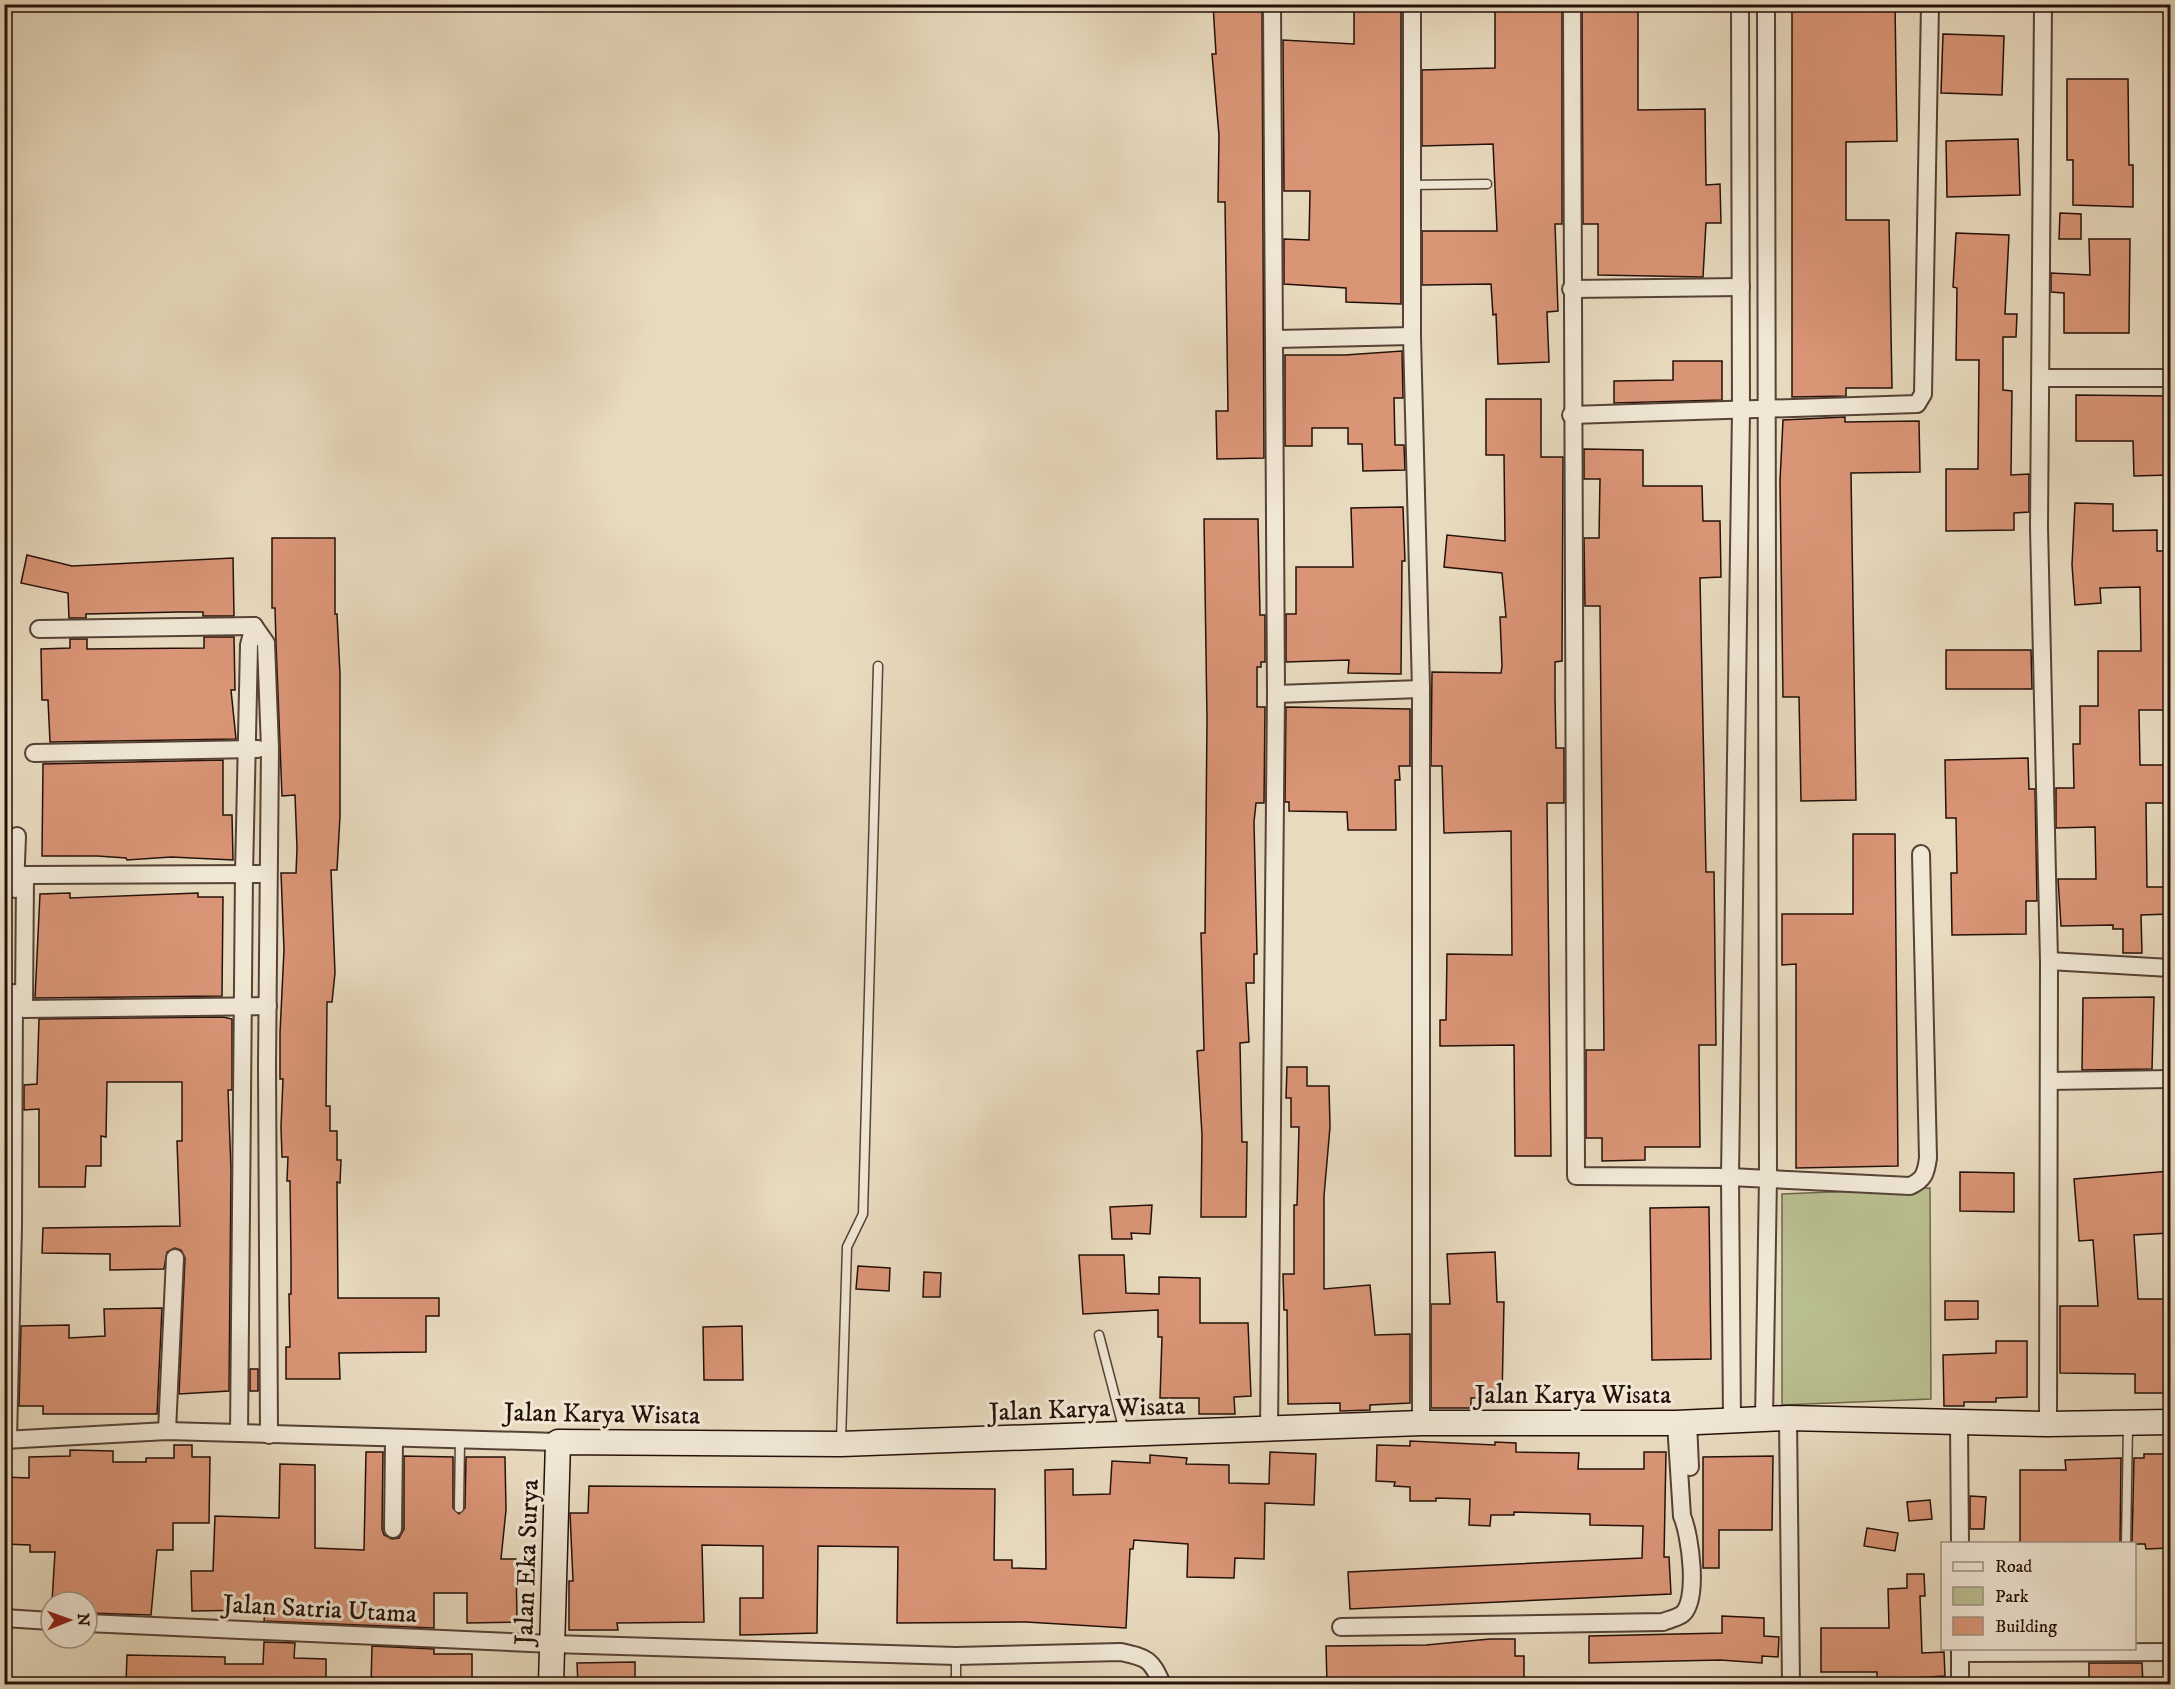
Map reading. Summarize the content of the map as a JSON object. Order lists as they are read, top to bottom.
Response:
{
  "streets": {
    "street": ["Jalan Karya Wisata", "Jalan Eka Surya", "Jalan Satria Utama"]
  },
  "crossings": [
    ["Jalan Karya Wisata", "Jalan Eka Surya"],
    ["Jalan Eka Surya", "Jalan Satria Utama"]
  ],
  "legend": ["Road", "Park", "Building"],
  "north": "right"
}
